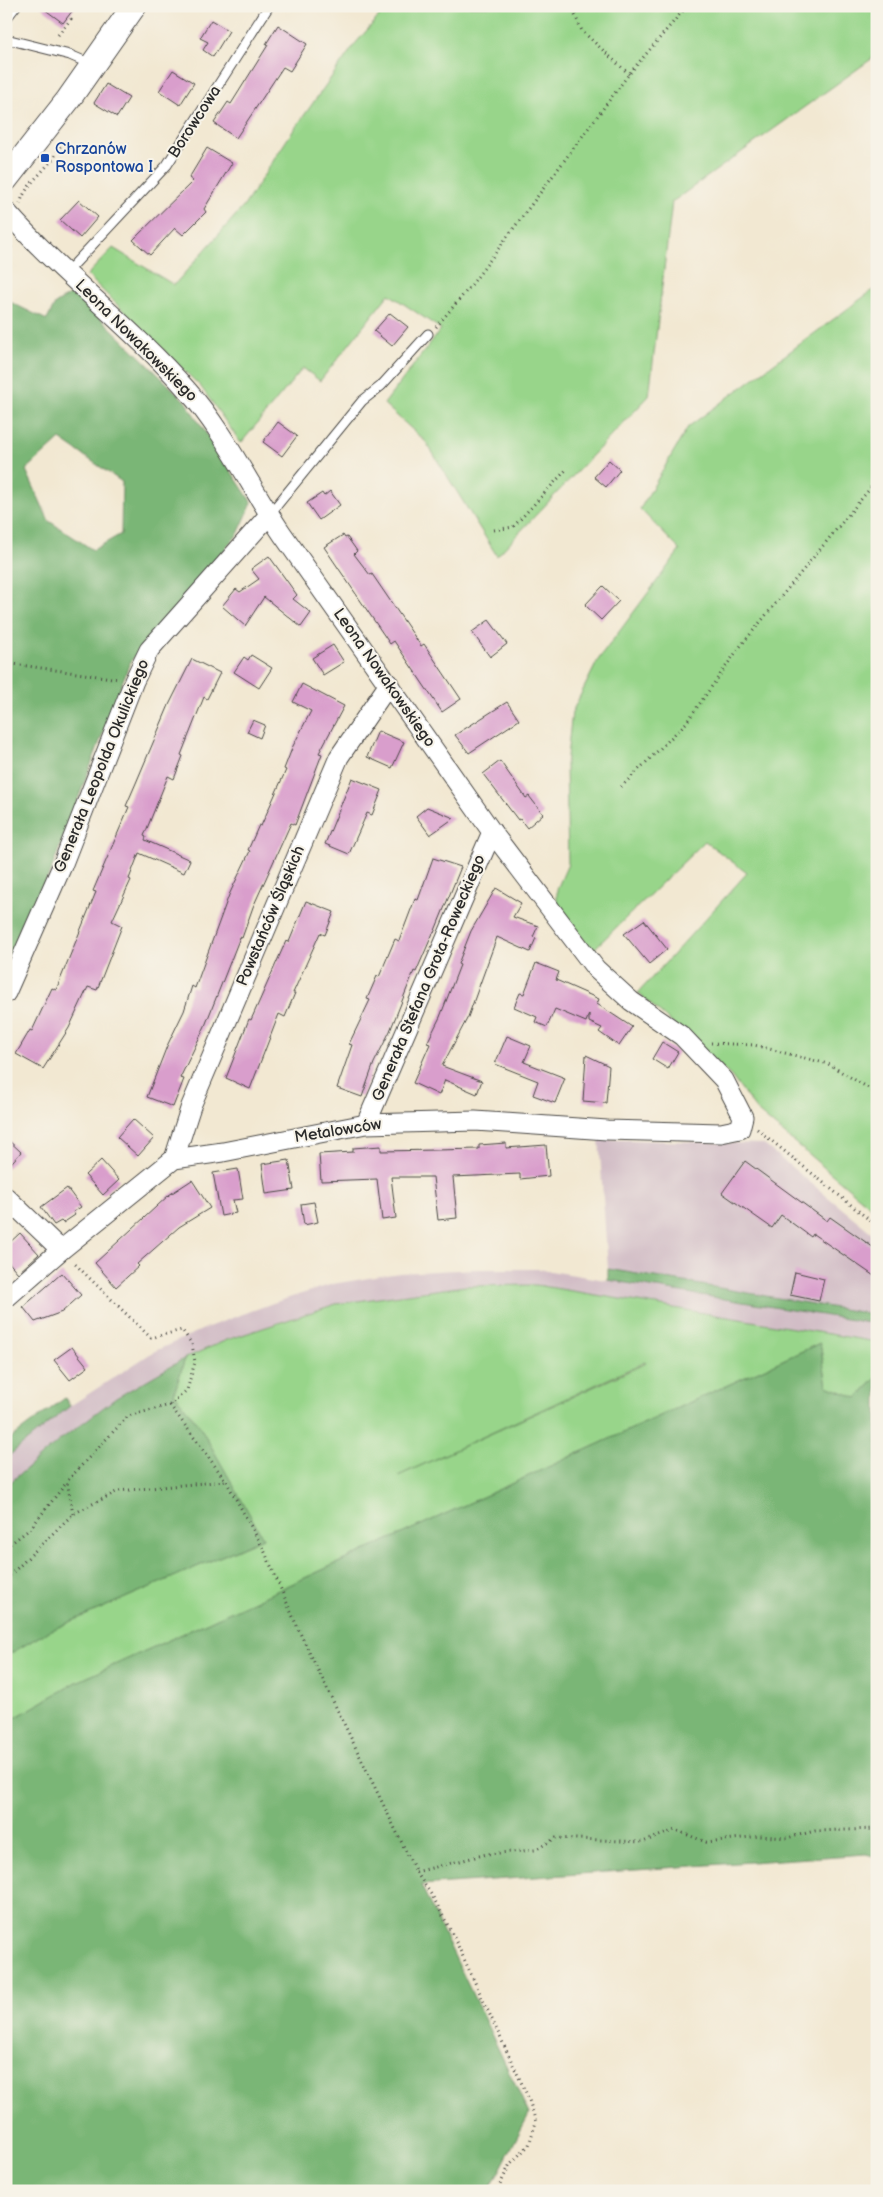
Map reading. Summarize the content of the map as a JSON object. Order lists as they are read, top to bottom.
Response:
{
  "streets": {
    "street": [
      "Leona Nowakowskiego",
      "Generała Leopolda Okulickiego",
      "Powstańców Śląskich",
      "Generała Stefana Grota-Roweckiego",
      "Metalowców"
    ],
    "lane": ["Borowcowa"]
  },
  "crossings": [
    ["Borowcowa", "Leona Nowakowskiego"],
    ["Leona Nowakowskiego", "Generała Leopolda Okulickiego"],
    ["Leona Nowakowskiego", "Powstańców Śląskich"],
    ["Leona Nowakowskiego", "Generała Stefana Grota-Roweckiego"],
    ["Leona Nowakowskiego", "Metalowców"],
    ["Powstańców Śląskich", "Metalowców"],
    ["Generała Stefana Grota-Roweckiego", "Metalowców"]
  ],
  "places": {
    "transit": ["Chrzanów Rospontowa I"]
  }
}
